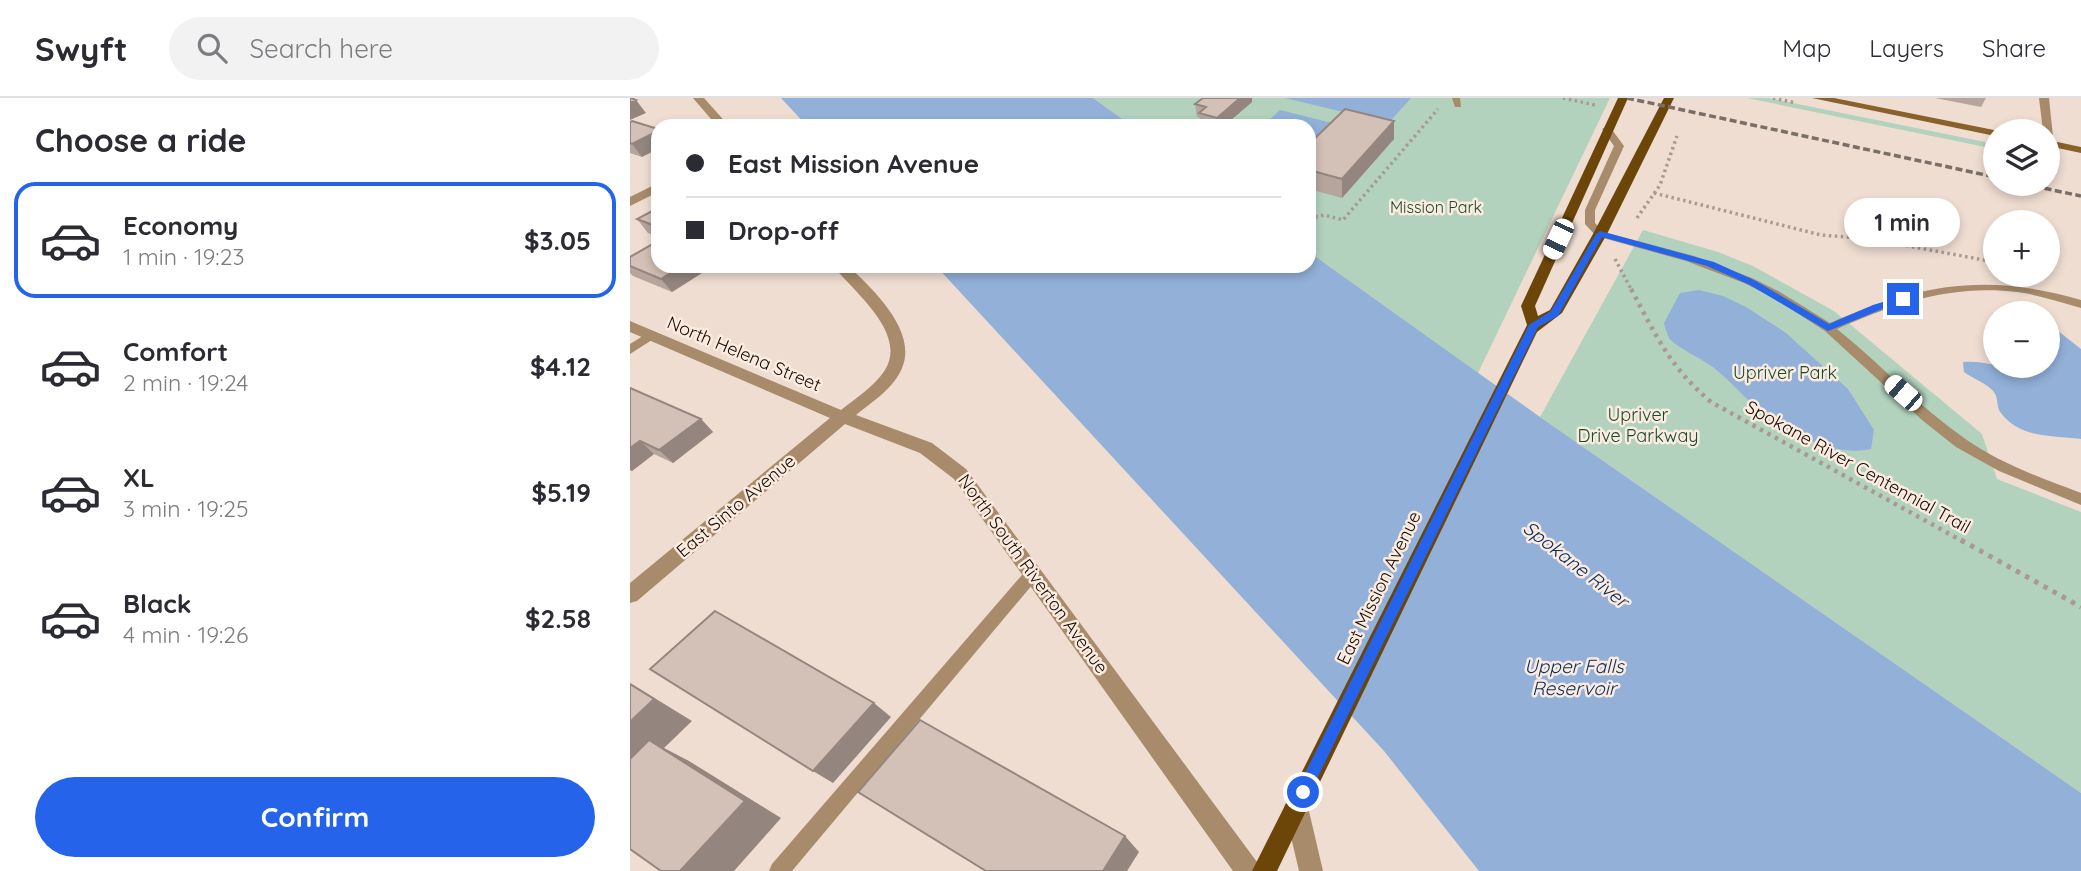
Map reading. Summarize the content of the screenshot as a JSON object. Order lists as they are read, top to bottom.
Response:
{
  "streets": {
    "main road": ["East Mission Avenue"],
    "street": ["North Helena Street", "East Sinto Avenue", "North South Riverton Avenue"],
    "path": ["Spokane River Centennial Trail"]
  },
  "crossings": [
    ["North Helena Street", "East Sinto Avenue"],
    ["North Helena Street", "North South Riverton Avenue"],
    ["East Sinto Avenue", "North South Riverton Avenue"]
  ],
  "water": ["Spokane River", "Upper Falls Reservoir"],
  "parks": ["Mission Park", "Upriver Park", "Upriver Drive Parkway"],
  "page": {
    "header": "Swyft",
    "search": "Search here",
    "nav": ["Map", "Layers", "Share"],
    "heading": "Choose a ride",
    "map_buttons": ["+", "−"],
    "banner": ["East Mission Avenue", "Drop-off"],
    "list": [
      {
        "name": "Economy",
        "note": "1 min · 19:23",
        "value": "$3.05"
      },
      {
        "name": "Comfort",
        "note": "2 min · 19:24",
        "value": "$4.12"
      },
      {
        "name": "XL",
        "note": "3 min · 19:25",
        "value": "$5.19"
      },
      {
        "name": "Black",
        "note": "4 min · 19:26",
        "value": "$2.58"
      }
    ],
    "bubble": "1 min",
    "buttons": "Confirm"
  }
}
